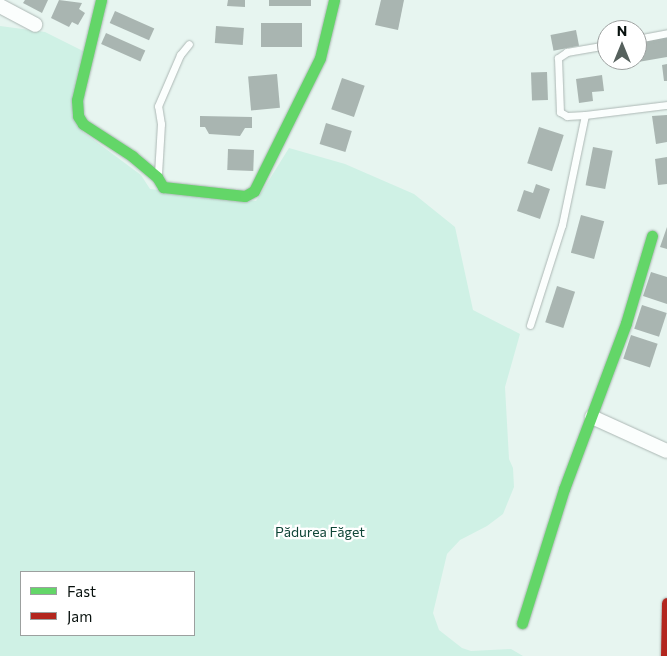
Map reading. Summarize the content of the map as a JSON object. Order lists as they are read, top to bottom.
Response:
{
  "parks": ["Pădurea Făget"],
  "legend": ["Fast", "Jam"],
  "north": "top"
}
